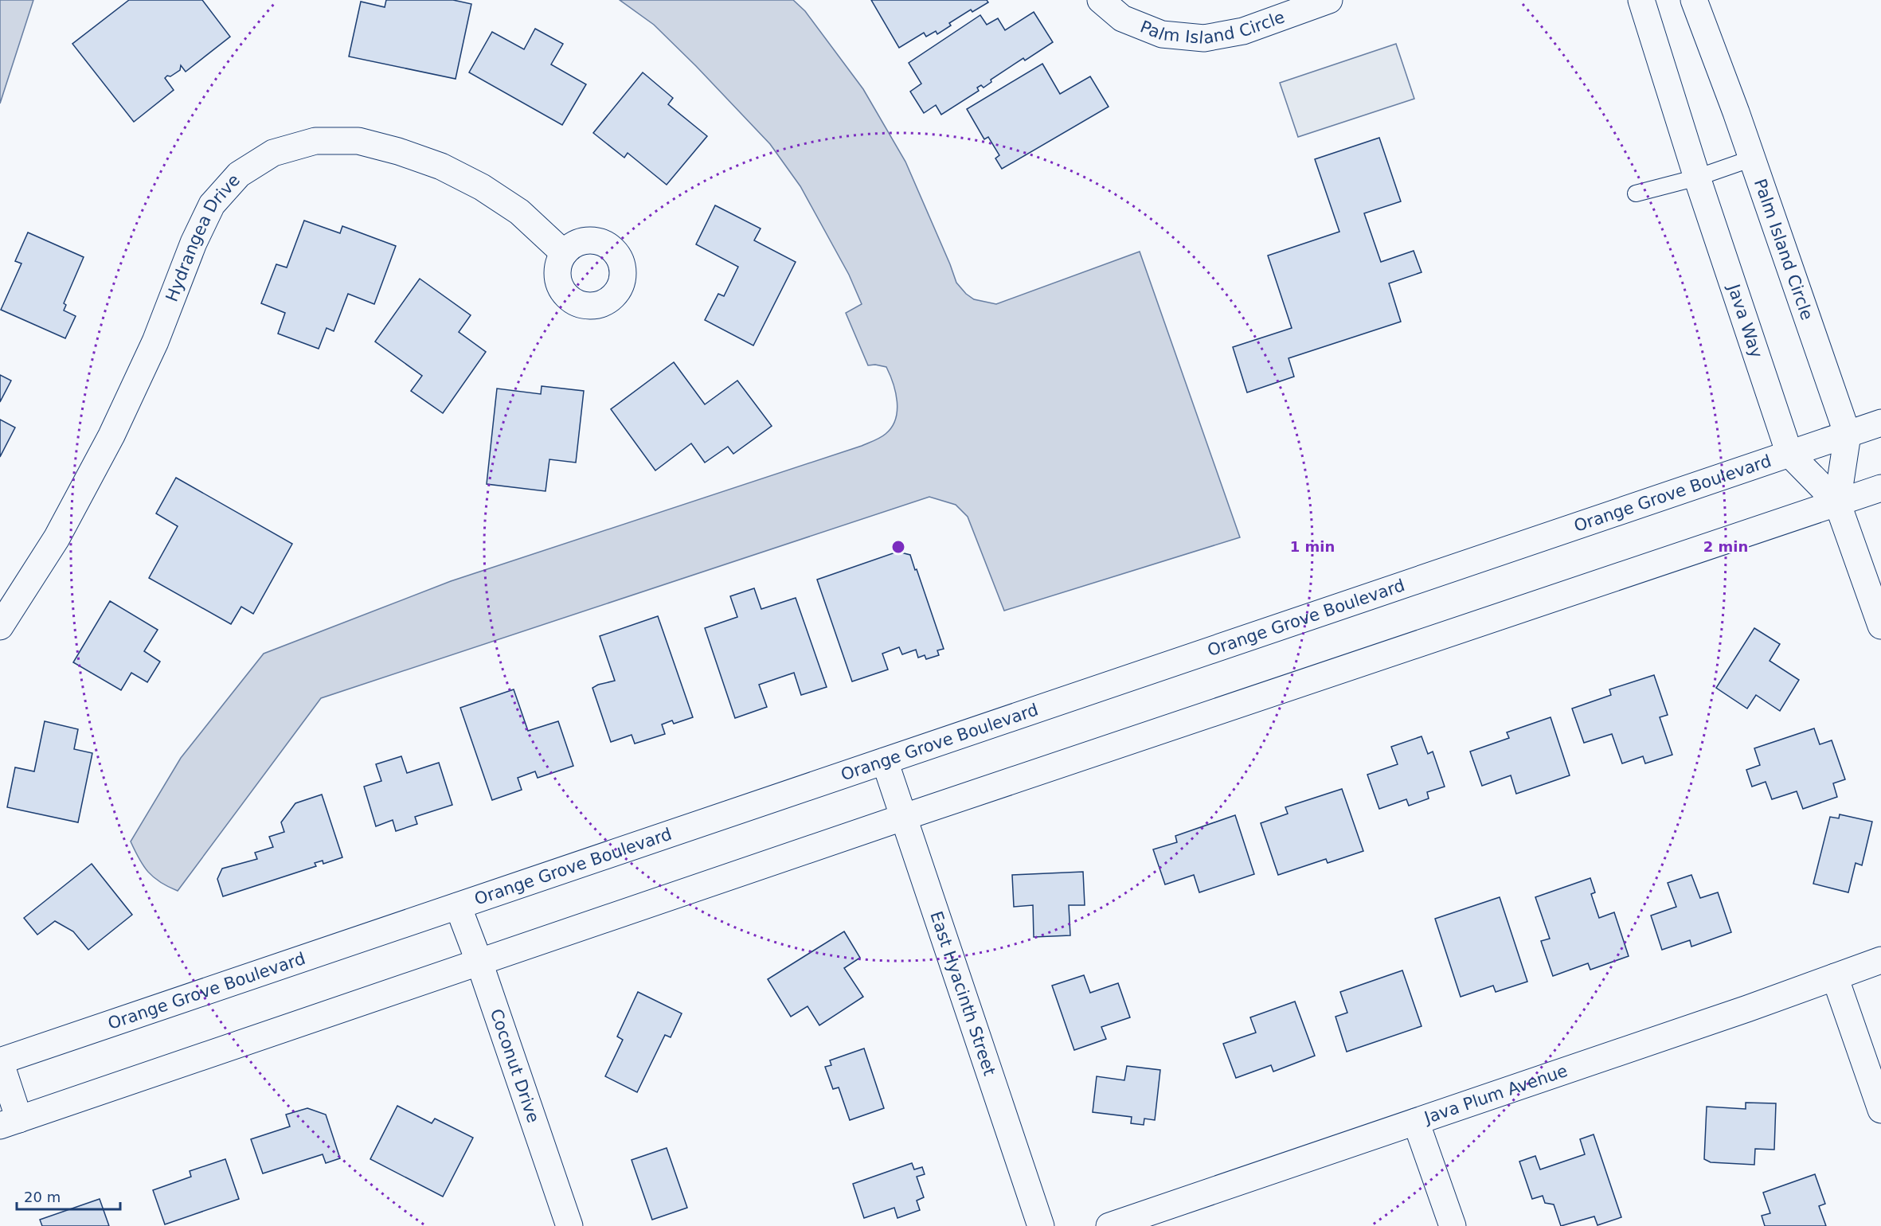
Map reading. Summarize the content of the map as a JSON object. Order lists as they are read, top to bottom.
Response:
{
  "streets": {
    "street": [
      "Palm Island Circle",
      "Hydrangea Drive",
      "Java Way",
      "Orange Grove Boulevard",
      "East Hyacinth Street",
      "Coconut Drive",
      "Java Plum Avenue"
    ]
  },
  "crossings": [
    ["Palm Island Circle", "Java Way"],
    ["Palm Island Circle", "Orange Grove Boulevard"],
    ["Java Way", "Orange Grove Boulevard"],
    ["Orange Grove Boulevard", "East Hyacinth Street"],
    ["Orange Grove Boulevard", "Coconut Drive"]
  ],
  "scale_bar": "20 m",
  "rings": ["1 min", "2 min"]
}
